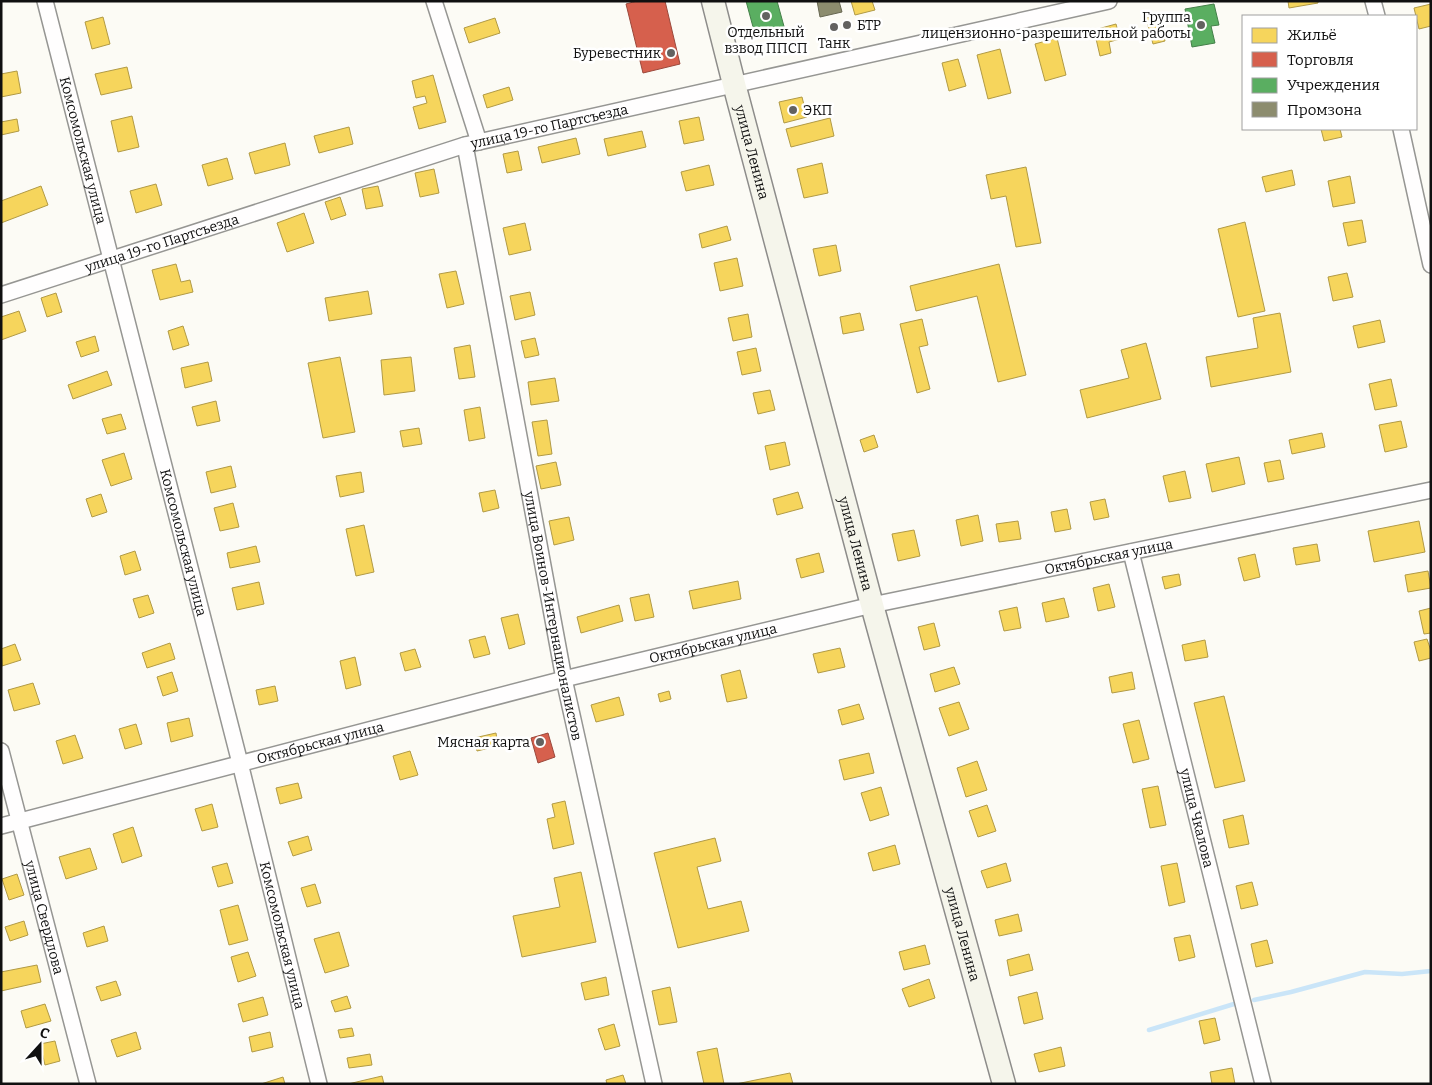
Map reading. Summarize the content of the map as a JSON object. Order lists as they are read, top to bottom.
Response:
{
  "streets": {
    "main road": ["улица Ленина"],
    "street": [
      "улица 19-го Партсъезда",
      "Комсомольская улица",
      "Октябрьская улица",
      "улица Воинов-Интернационалистов",
      "улица Чкалова",
      "улица Свердлова"
    ]
  },
  "crossings": [
    ["улица 19-го Партсъезда", "Комсомольская улица"],
    ["улица 19-го Партсъезда", "улица Ленина"],
    ["улица 19-го Партсъезда", "улица Воинов-Интернационалистов"],
    ["Комсомольская улица", "Октябрьская улица"],
    ["улица Ленина", "Октябрьская улица"],
    ["Октябрьская улица", "улица Воинов-Интернационалистов"],
    ["Октябрьская улица", "улица Чкалова"],
    ["Октябрьская улица", "улица Свердлова"]
  ],
  "places": [
    "Отдельный взвод ППСП",
    "БТР",
    "Группа лицензионно-разрешительной работы",
    "Танк",
    "Буревестник",
    "ЭКП",
    "Мясная карта"
  ],
  "legend": [
    "Жильё",
    "Торговля",
    "Учреждения",
    "Промзона"
  ],
  "north": "top"
}
